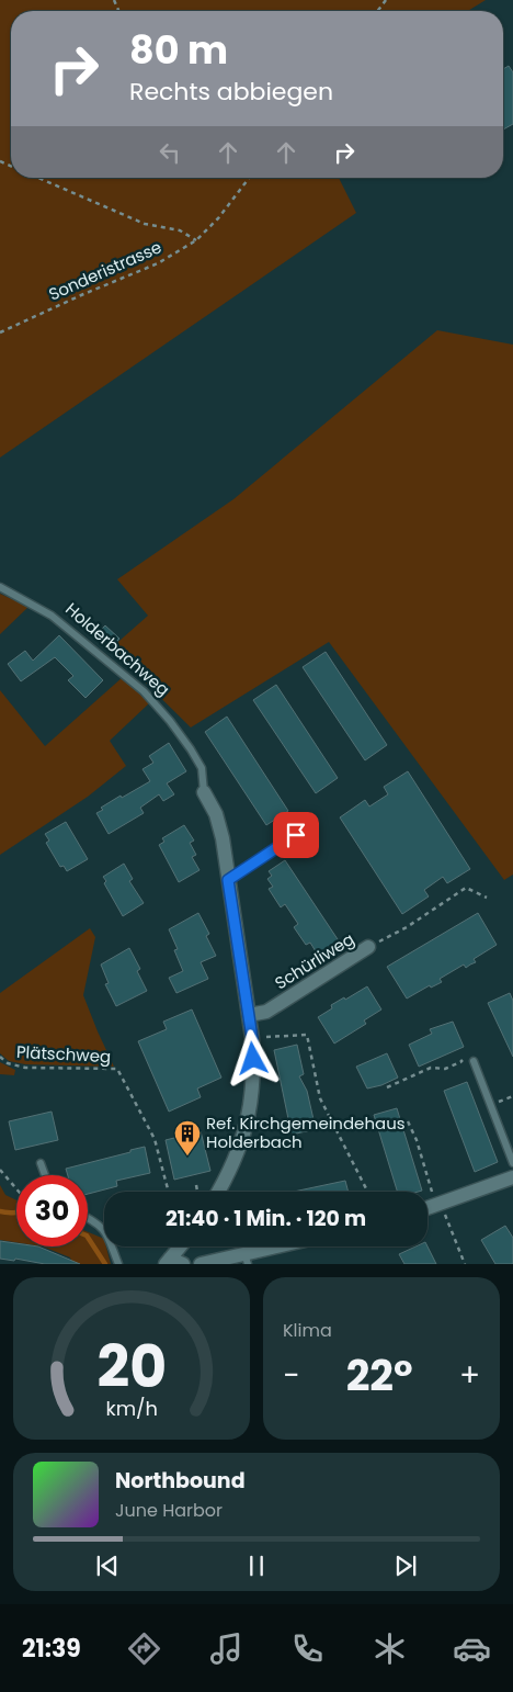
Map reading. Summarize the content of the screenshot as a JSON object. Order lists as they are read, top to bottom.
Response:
{
  "streets": {
    "street": ["Holderbachweg", "Schürliweg"],
    "path": ["Sonderistrasse", "Plätschweg"]
  },
  "crossings": [
    ["Holderbachweg", "Schürliweg"]
  ],
  "places": {
    "building": ["Ref. Kirchgemeindehaus Holderbach"]
  },
  "page": {
    "turn": ["80 m", "Rechts abbiegen"],
    "limit": "30",
    "trip": "21:40 · 1 Min. · 120 m",
    "tile": "Klima",
    "heat": ["−", "22°", "+"],
    "song": ["Northbound", "June Harbor"],
    "tabs": "21:39",
    "gauge": ["20", "km/h"]
  }
}
